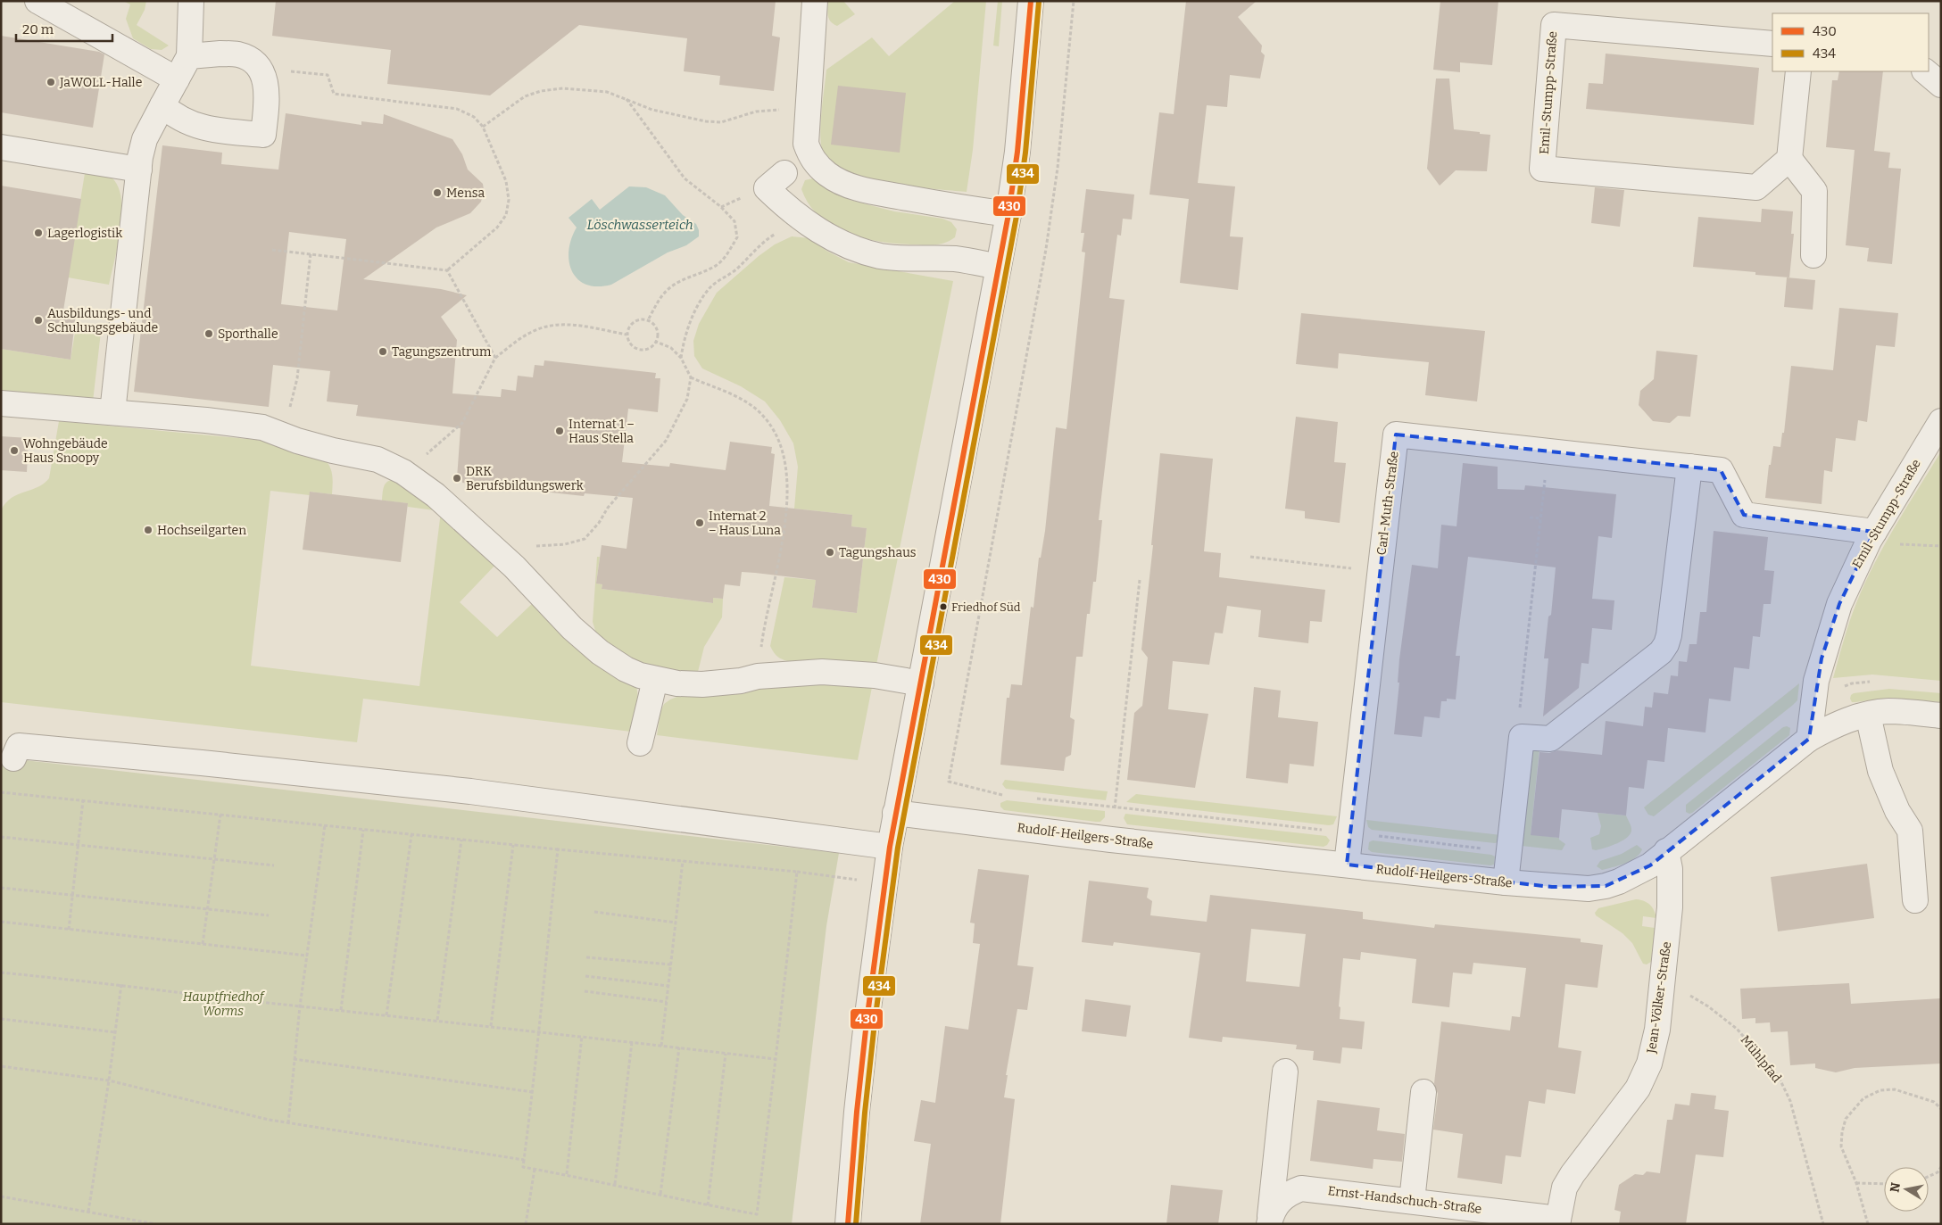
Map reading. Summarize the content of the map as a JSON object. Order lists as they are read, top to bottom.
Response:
{
  "streets": {
    "street": [
      "Emil-Stumpp-Straße",
      "Carl-Muth-Straße",
      "Rudolf-Heilgers-Straße",
      "Jean-Völker-Straße",
      "Ernst-Handschuch-Straße"
    ],
    "path": ["Mühlpfad"]
  },
  "crossings": [
    ["Emil-Stumpp-Straße", "Carl-Muth-Straße"],
    ["Emil-Stumpp-Straße", "Rudolf-Heilgers-Straße"],
    ["Carl-Muth-Straße", "Rudolf-Heilgers-Straße"],
    ["Rudolf-Heilgers-Straße", "Jean-Völker-Straße"],
    ["Jean-Völker-Straße", "Mühlpfad"],
    ["Jean-Völker-Straße", "Ernst-Handschuch-Straße"]
  ],
  "water": ["Löschwasserteich"],
  "parks": ["Hauptfriedhof Worms"],
  "places": [
    "JaWOLL-Halle",
    "Mensa",
    "Lagerlogistik",
    "Ausbildungs- und Schulungsgebäude",
    "Sporthalle",
    "Tagungszentrum",
    "Internat 1 – Haus Stella",
    "Wohngebäude Haus Snoopy",
    "DRK Berufsbildungswerk",
    "Internat 2 – Haus Luna",
    "Hochseilgarten",
    "Tagungshaus",
    "Friedhof Süd"
  ],
  "lines": ["transit line 430", "transit line 434"],
  "legend": ["430", "434"],
  "scale_bar": "20 m",
  "north": "left"
}
